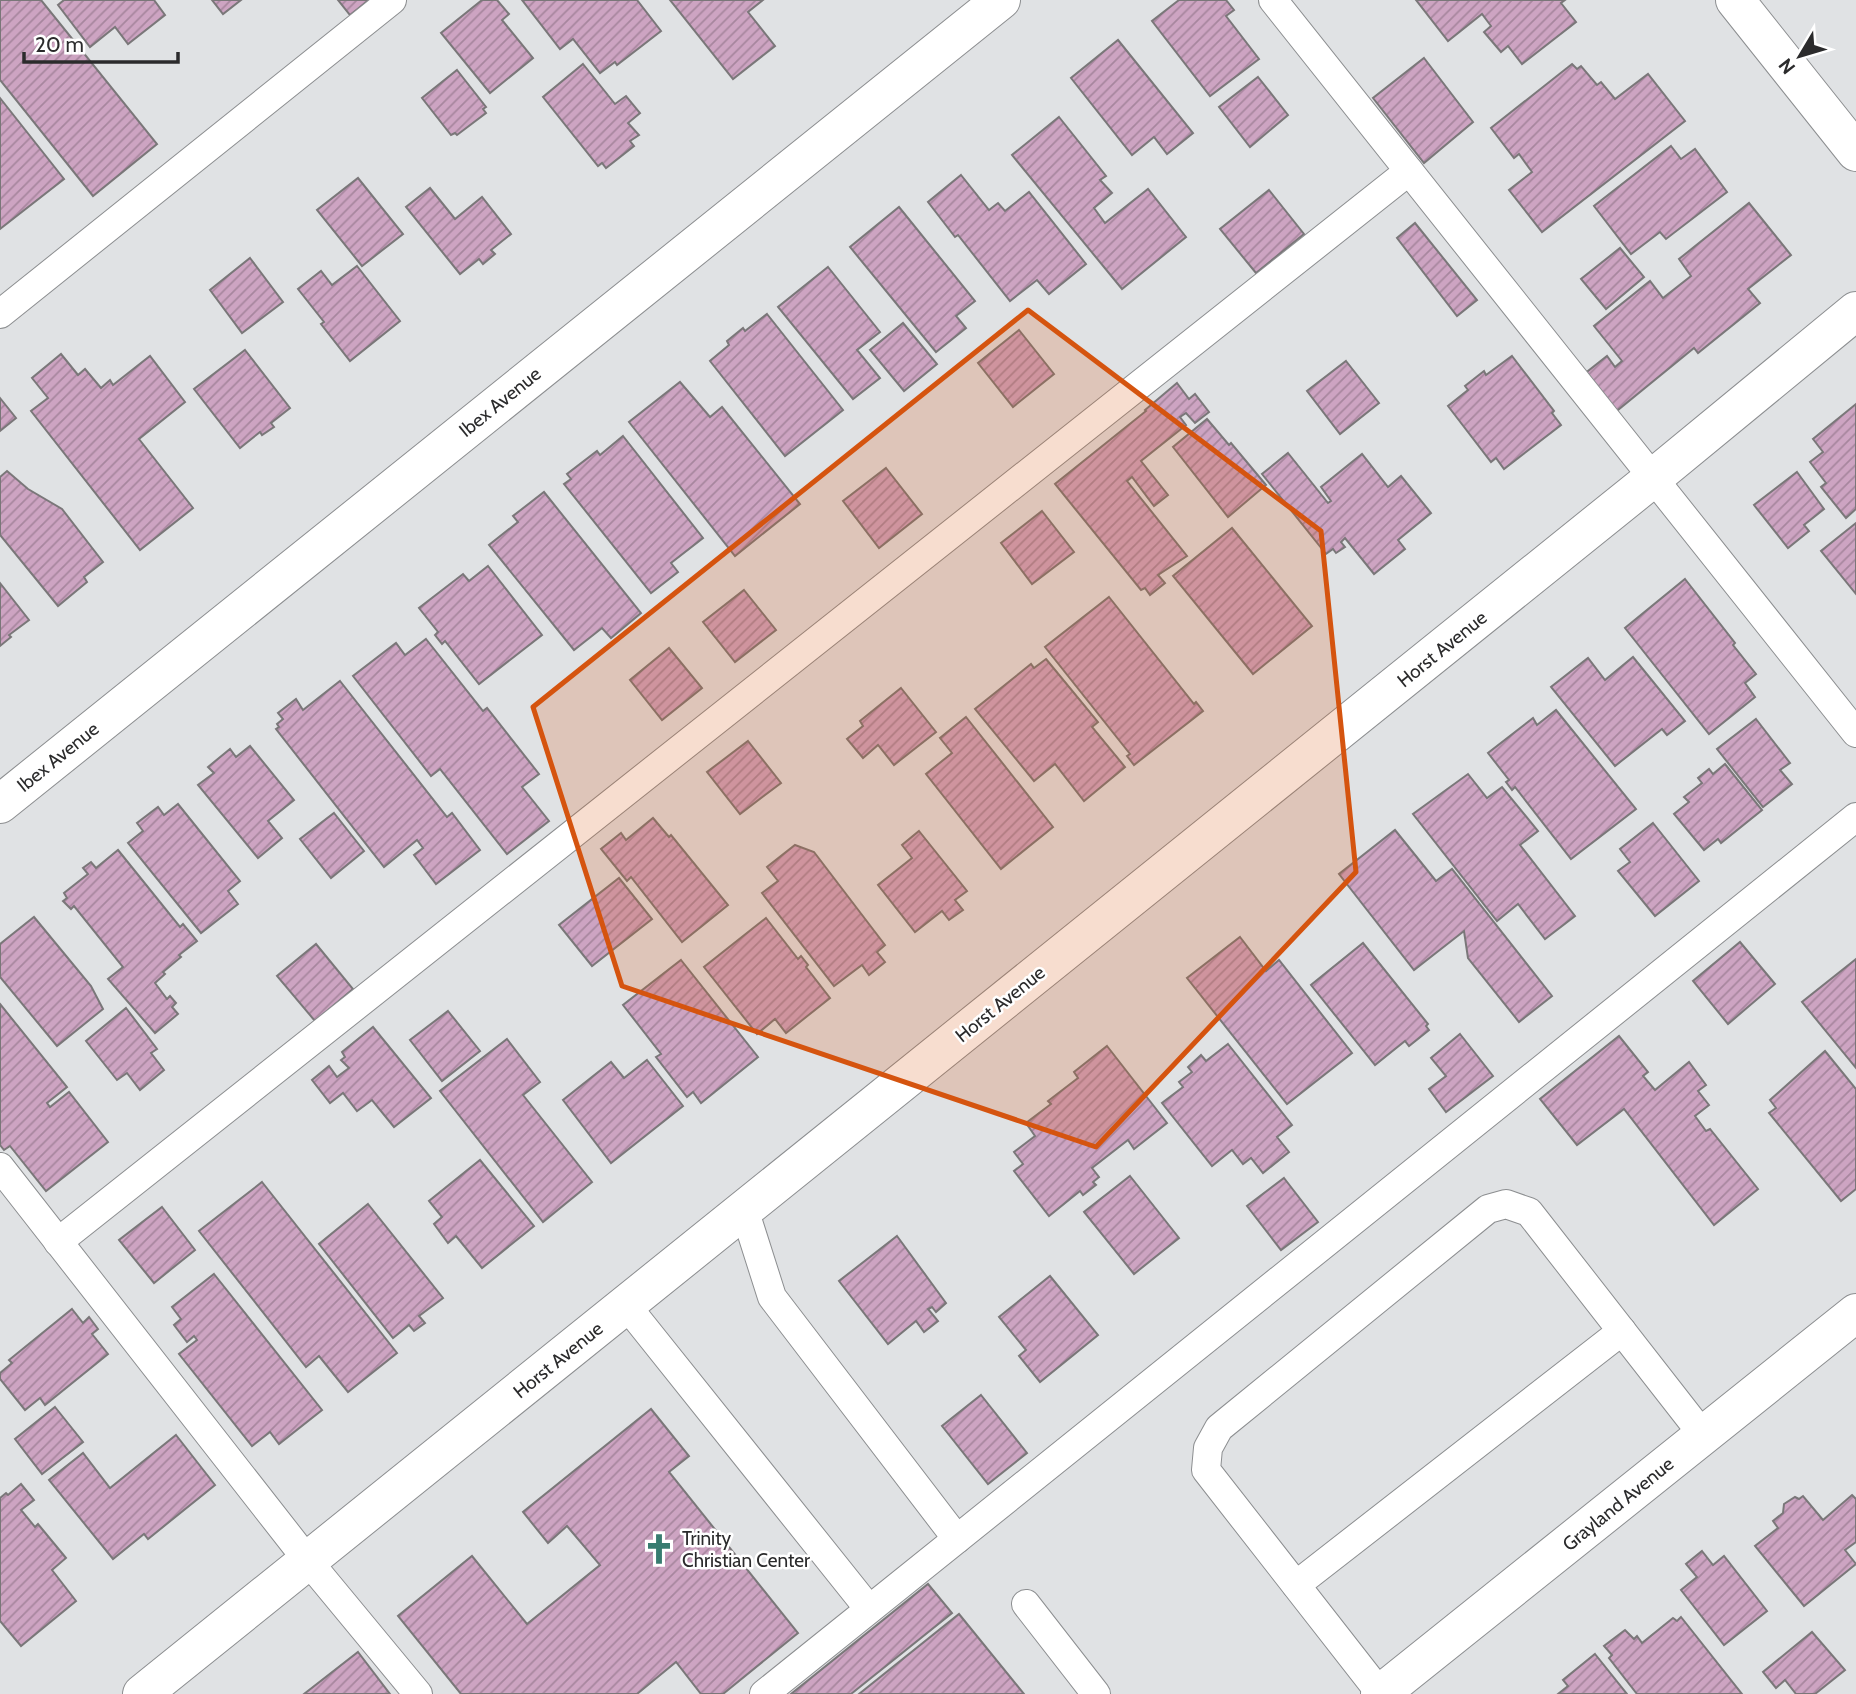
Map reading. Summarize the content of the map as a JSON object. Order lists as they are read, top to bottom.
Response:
{
  "streets": {
    "street": ["Ibex Avenue", "Horst Avenue", "Grayland Avenue"]
  },
  "places": {
    "church": ["Trinity Christian Center"]
  },
  "scale_bar": "20 m",
  "north": "bottom left"
}
